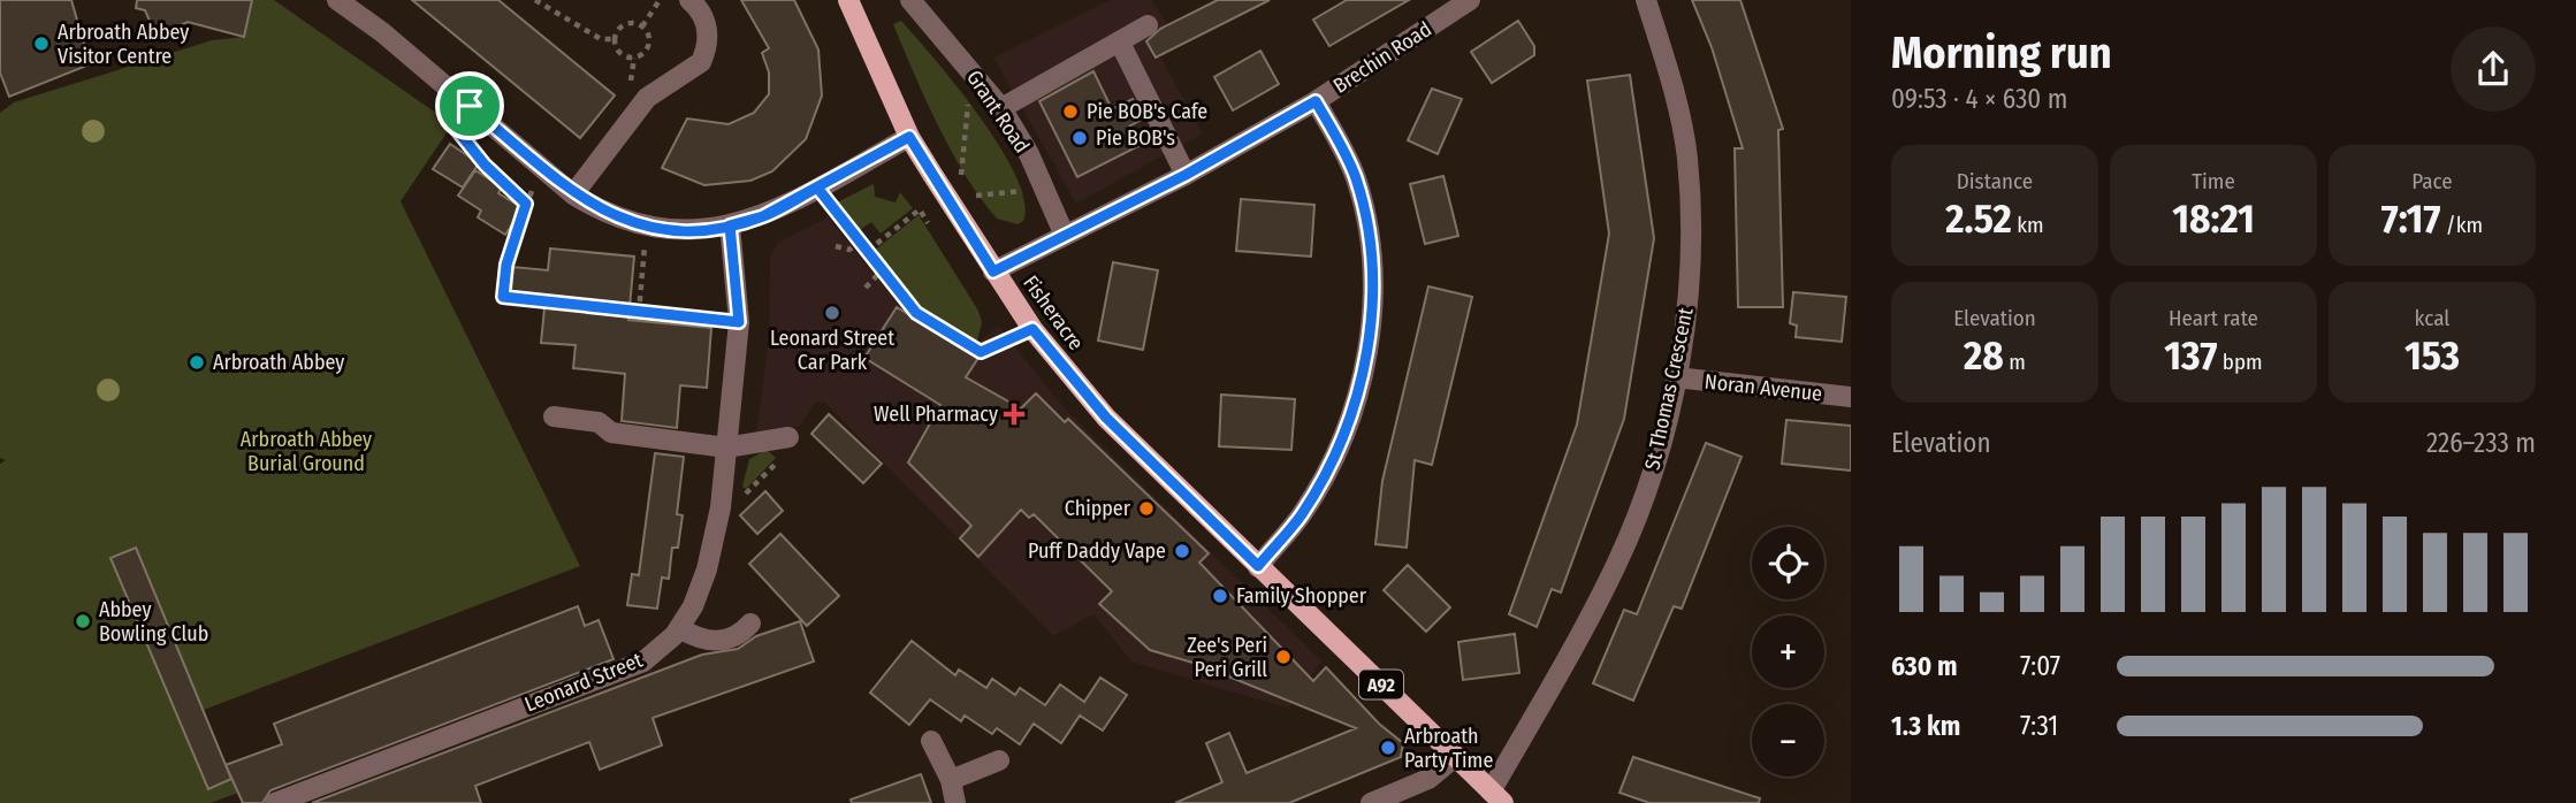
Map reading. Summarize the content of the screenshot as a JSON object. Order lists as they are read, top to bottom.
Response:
{
  "streets": {
    "main road": ["Fisheracre", "A92"],
    "street": [
      "Brechin Road",
      "Grant Road",
      "Noran Avenue",
      "St Thomas Crescent",
      "Leonard Street"
    ]
  },
  "crossings": [
    ["Brechin Road", "Grant Road"],
    ["Brechin Road", "Fisheracre"],
    ["Fisheracre", "A92"],
    ["Noran Avenue", "St Thomas Crescent"],
    ["St Thomas Crescent", "A92"]
  ],
  "parks": ["Arbroath Abbey Burial Ground"],
  "places": {
    "other": [
      "Arbroath Abbey Visitor Centre",
      "Pie BOB's Cafe",
      "Pie BOB's",
      "Leonard Street Car Park",
      "Arbroath Abbey",
      "Chipper",
      "Puff Daddy Vape",
      "Family Shopper",
      "Abbey Bowling Club",
      "Zee's Peri Peri Grill",
      "Arbroath Party Time"
    ],
    "health": ["Well Pharmacy"]
  },
  "page": {
    "heading": ["Morning run", "09:53 · 4 × 630 m"],
    "stats": [
      ["Distance", "2.52 km"],
      ["Time", "18:21"],
      ["Pace", "7:17 /km"],
      ["Elevation", "28 m"],
      ["Heart rate", "137 bpm"],
      ["kcal", "153"]
    ],
    "chart": ["Elevation", "226–233 m"],
    "map_buttons": ["+", "−"],
    "list": [
      {
        "name": "630 m",
        "note": "7:07"
      },
      {
        "name": "1.3 km",
        "note": "7:31"
      }
    ]
  }
}
